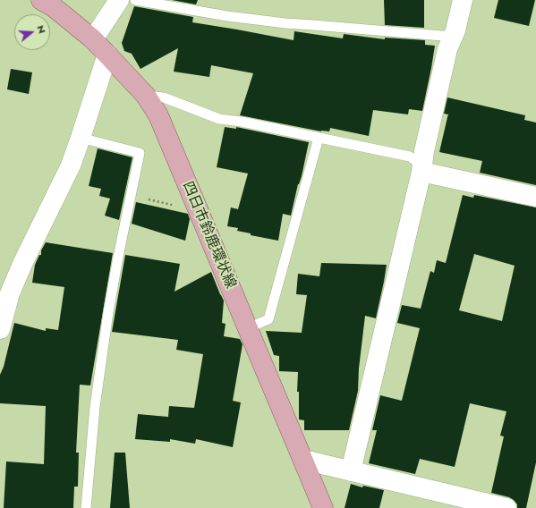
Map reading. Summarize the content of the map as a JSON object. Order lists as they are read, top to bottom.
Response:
{
  "streets": {
    "main road": ["四日市鈴鹿環状線"]
  },
  "north": "right"
}
